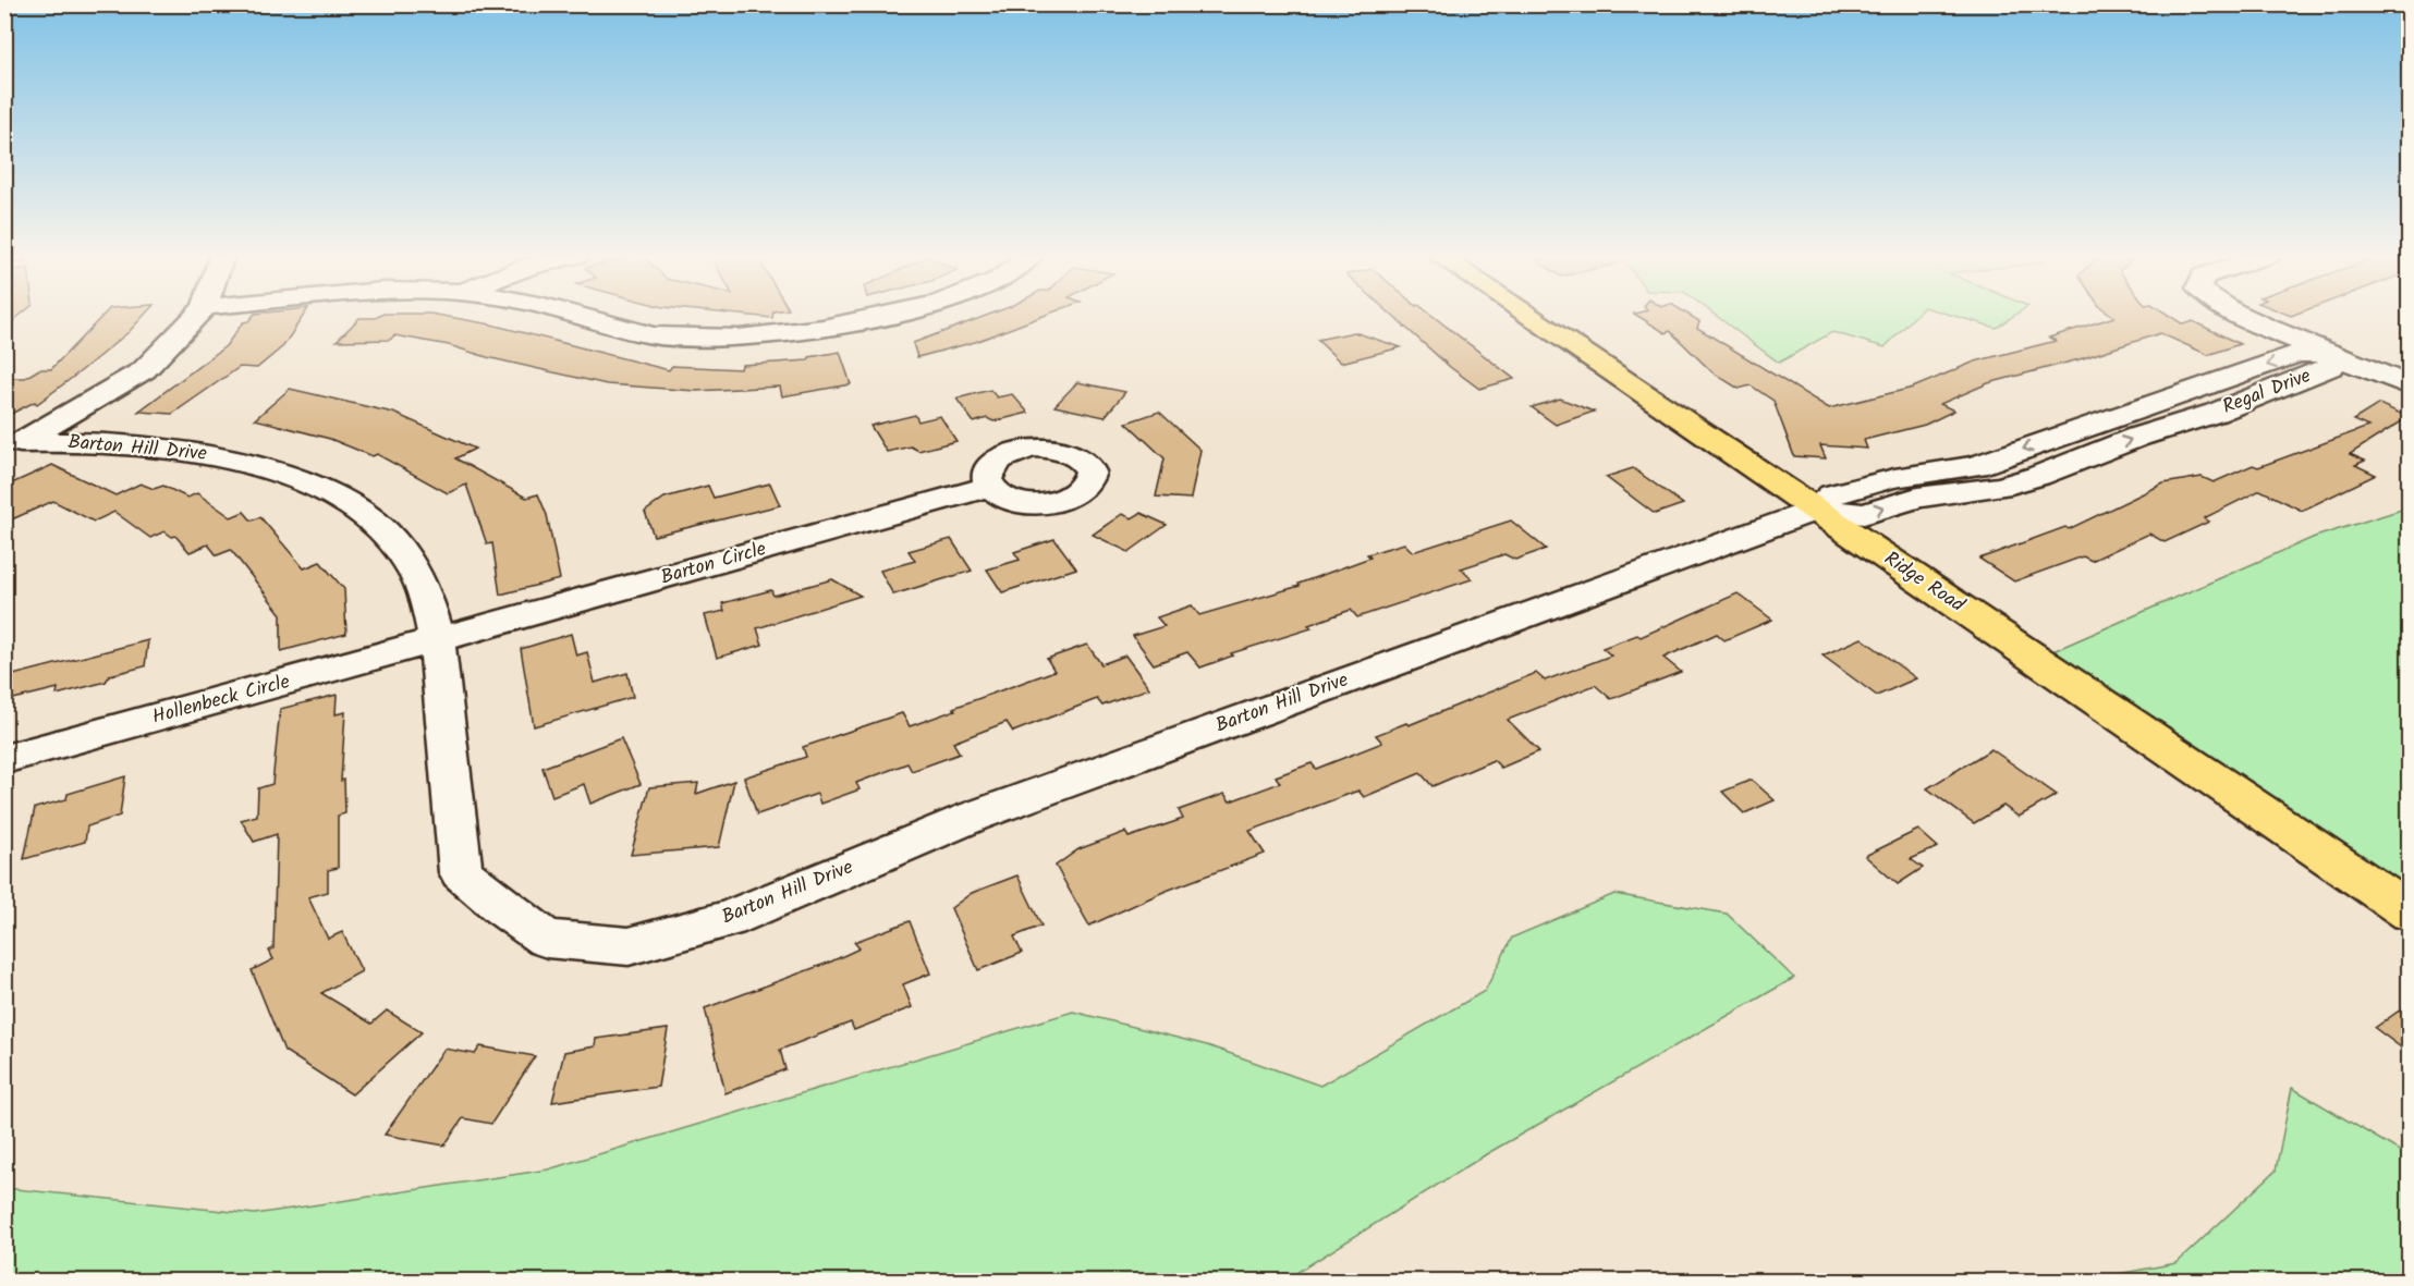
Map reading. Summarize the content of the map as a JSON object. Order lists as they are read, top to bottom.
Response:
{
  "streets": {
    "main road": ["Ridge Road"],
    "street": [
      "Regal Drive",
      "Barton Hill Drive",
      "Barton Circle",
      "Hollenbeck Circle"
    ]
  },
  "crossings": [
    ["Regal Drive", "Barton Hill Drive"],
    ["Regal Drive", "Ridge Road"],
    ["Barton Hill Drive", "Barton Circle"],
    ["Barton Hill Drive", "Ridge Road"],
    ["Barton Hill Drive", "Hollenbeck Circle"],
    ["Barton Circle", "Hollenbeck Circle"]
  ]
}
